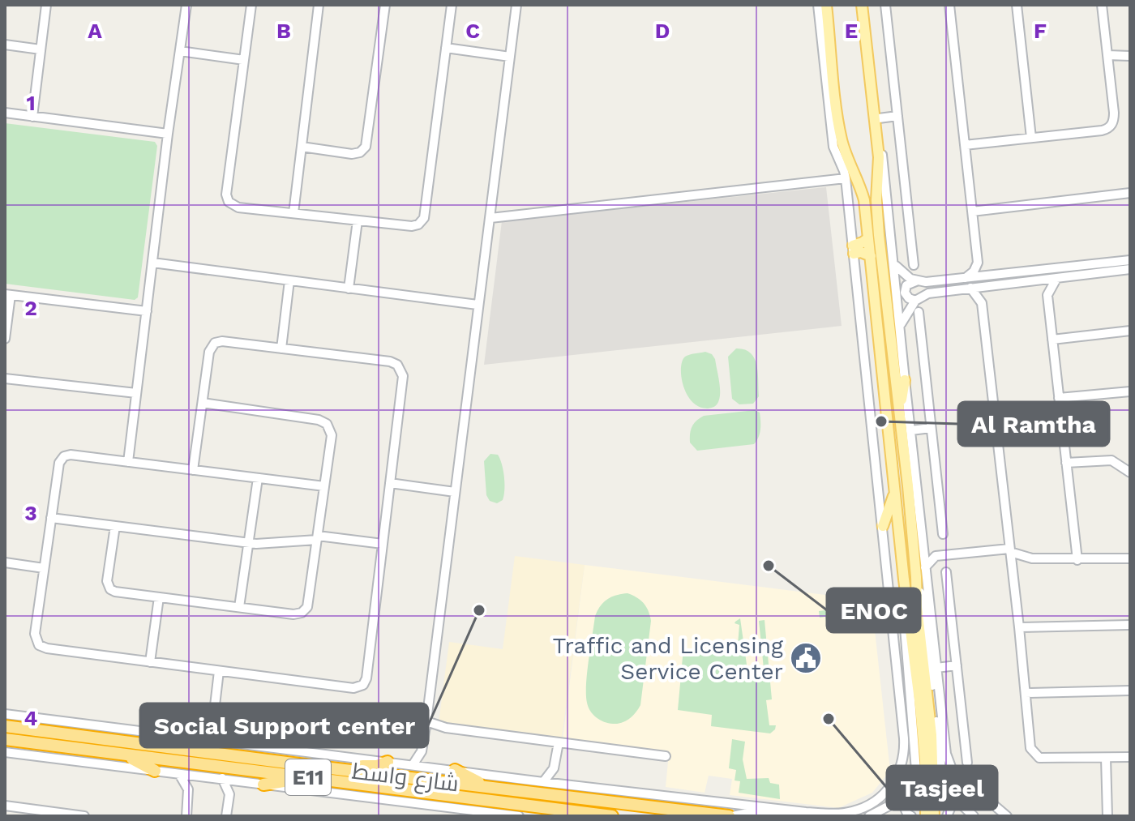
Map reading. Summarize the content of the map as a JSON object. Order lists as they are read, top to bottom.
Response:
{
  "streets": {
    "highway": ["E11", "شارع واسط"]
  },
  "places": {
    "other": [
      "Al Ramtha",
      "ENOC",
      "Social Support center",
      "Tasjeel"
    ],
    "public building": ["Traffic and Licensing Service Center"]
  },
  "grid": {
    "columns": [
      "A",
      "B",
      "C",
      "D",
      "E",
      "F"
    ],
    "rows": [
      "1",
      "2",
      "3",
      "4"
    ]
  }
}
